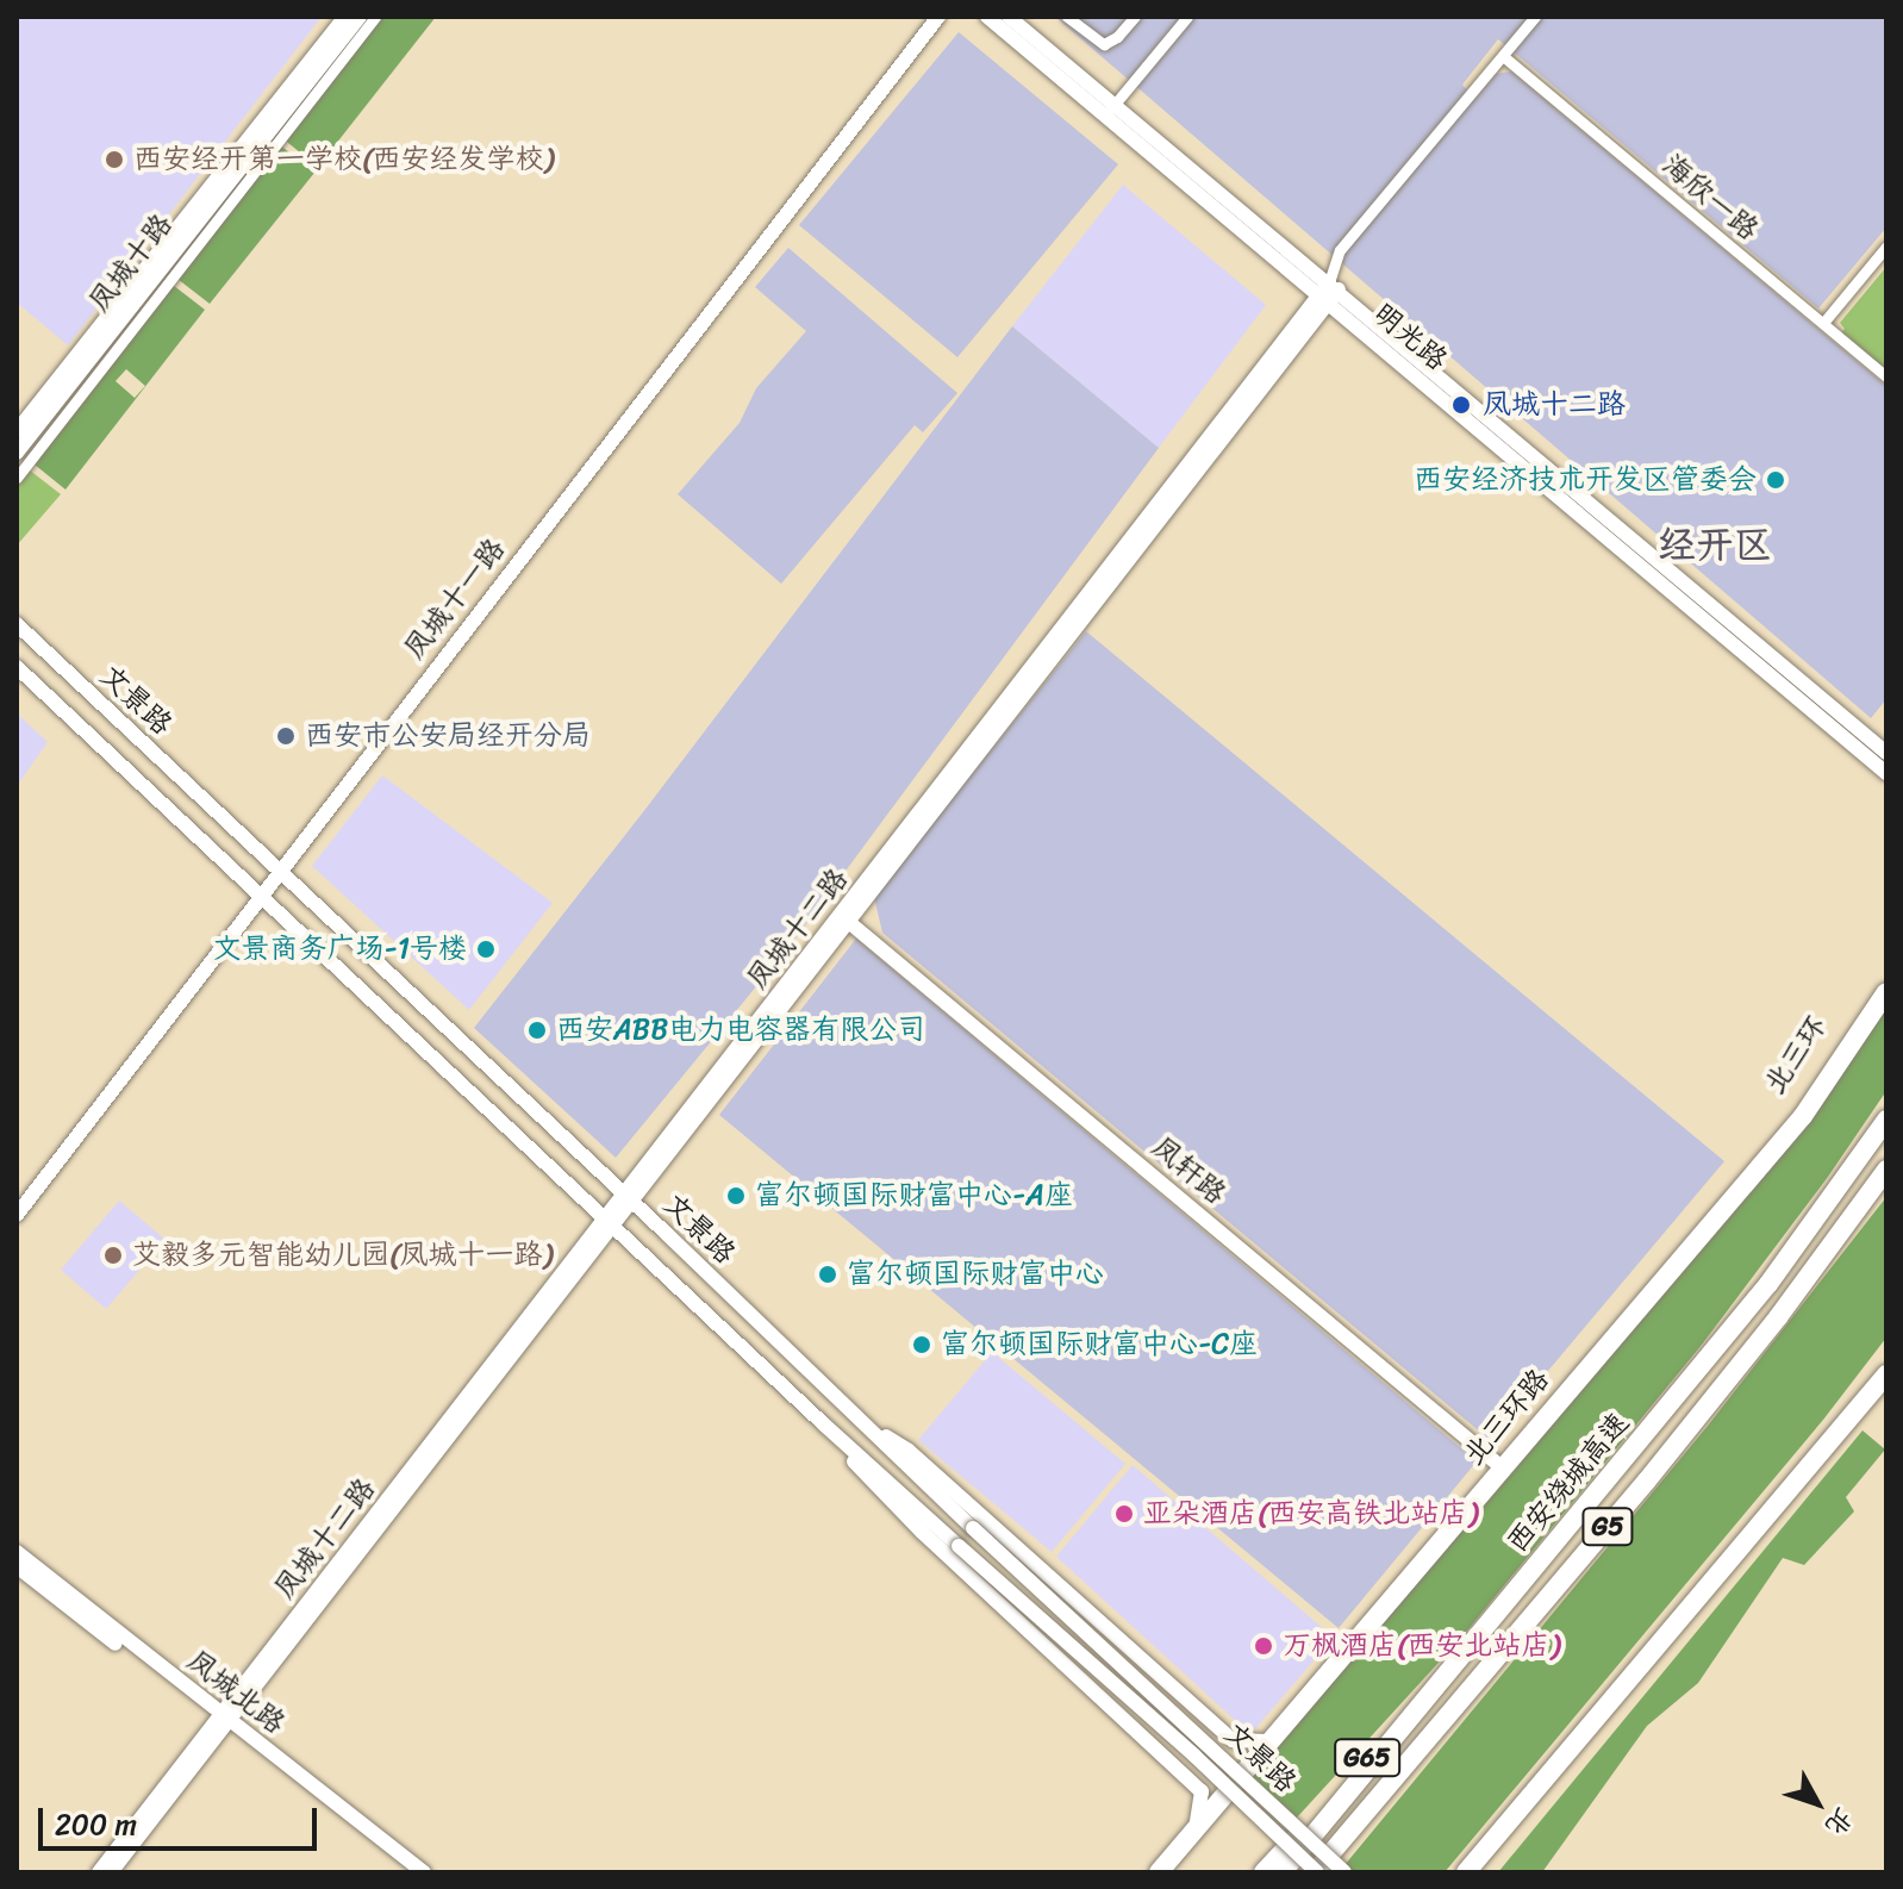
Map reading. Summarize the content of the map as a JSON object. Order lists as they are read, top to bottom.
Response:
{
  "streets": {
    "highway": [
      "北三环",
      "北三环路",
      "西安绕城高速",
      "G5",
      "G65"
    ],
    "main road": [
      "凤城十路",
      "明光路",
      "凤城十一路",
      "文景路",
      "凤城十二路",
      "凤轩路",
      "凤城北路"
    ],
    "street": ["海欣一路"]
  },
  "crossings": [
    ["海欣一路", "凤城十二路"],
    ["明光路", "凤城十二路"],
    ["凤城十一路", "文景路"],
    ["文景路", "凤城十二路"],
    ["文景路", "西安绕城高速"],
    ["凤城十二路", "凤轩路"],
    ["凤城十二路", "凤城北路"],
    ["北三环", "北三环路"],
    ["凤轩路", "北三环路"],
    ["西安绕城高速", "G65"]
  ],
  "districts": ["经开区"],
  "places": [
    "西安经开第一学校(西安经发学校)",
    "凤城十二路",
    "西安经济技术开发区管委会",
    "西安市公安局经开分局",
    "文景商务广场-1号楼",
    "西安ABB电力电容器有限公司",
    "富尔顿国际财富中心-A座",
    "艾毅多元智能幼儿园(凤城十一路)",
    "富尔顿国际财富中心",
    "富尔顿国际财富中心-C座",
    "亚朵酒店(西安高铁北站店)",
    "万枫酒店(西安北站店)"
  ],
  "scale_bar": "200 m",
  "north": "bottom right"
}
